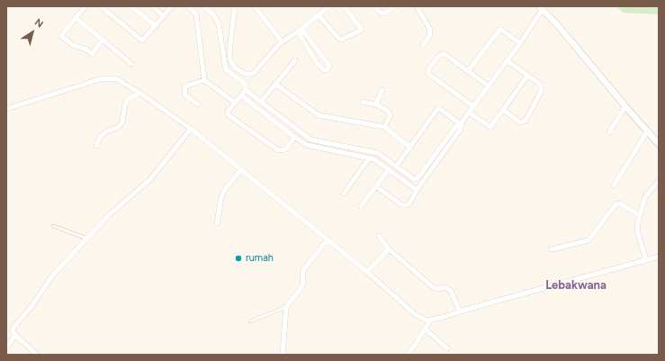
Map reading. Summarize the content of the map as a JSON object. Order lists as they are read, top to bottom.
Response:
{
  "districts": ["Lebakwana"],
  "places": ["rumah"],
  "north": "top right"
}
